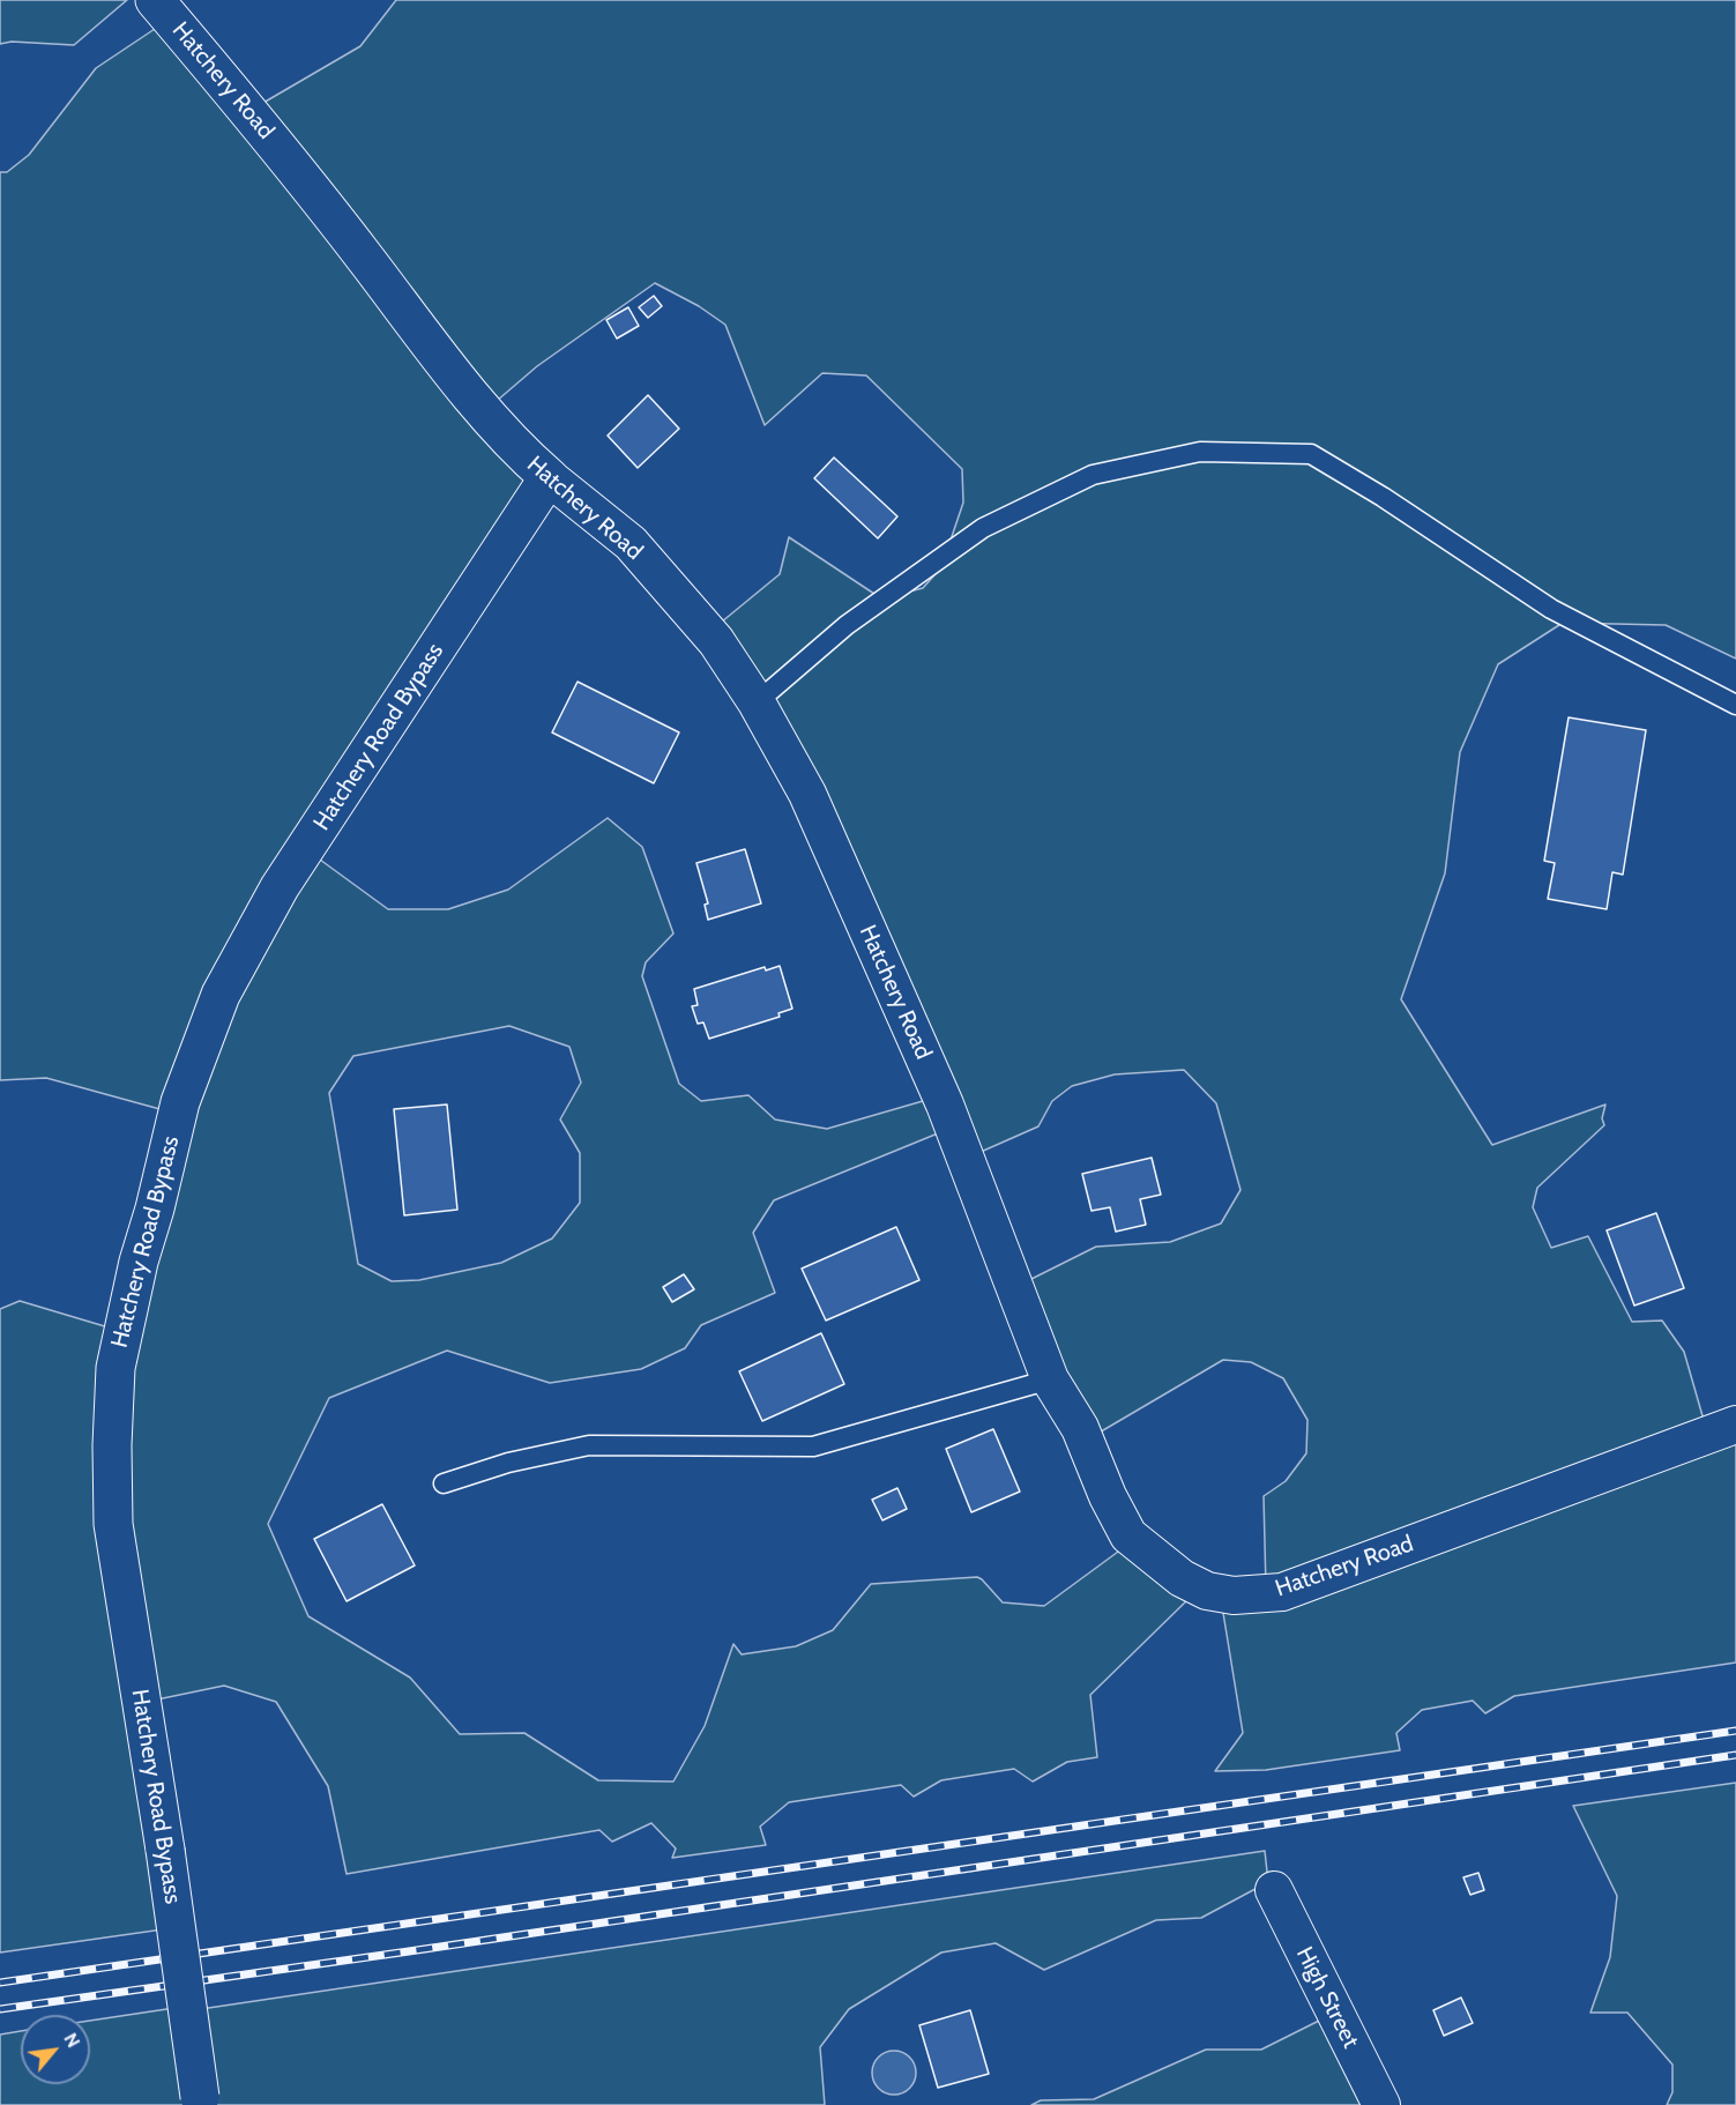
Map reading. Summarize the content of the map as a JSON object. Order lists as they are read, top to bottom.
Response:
{
  "streets": {
    "street": ["Hatchery Road", "Hatchery Road Bypass", "High Street"]
  },
  "crossings": [
    ["Hatchery Road", "Hatchery Road Bypass"]
  ],
  "north": "top right"
}
